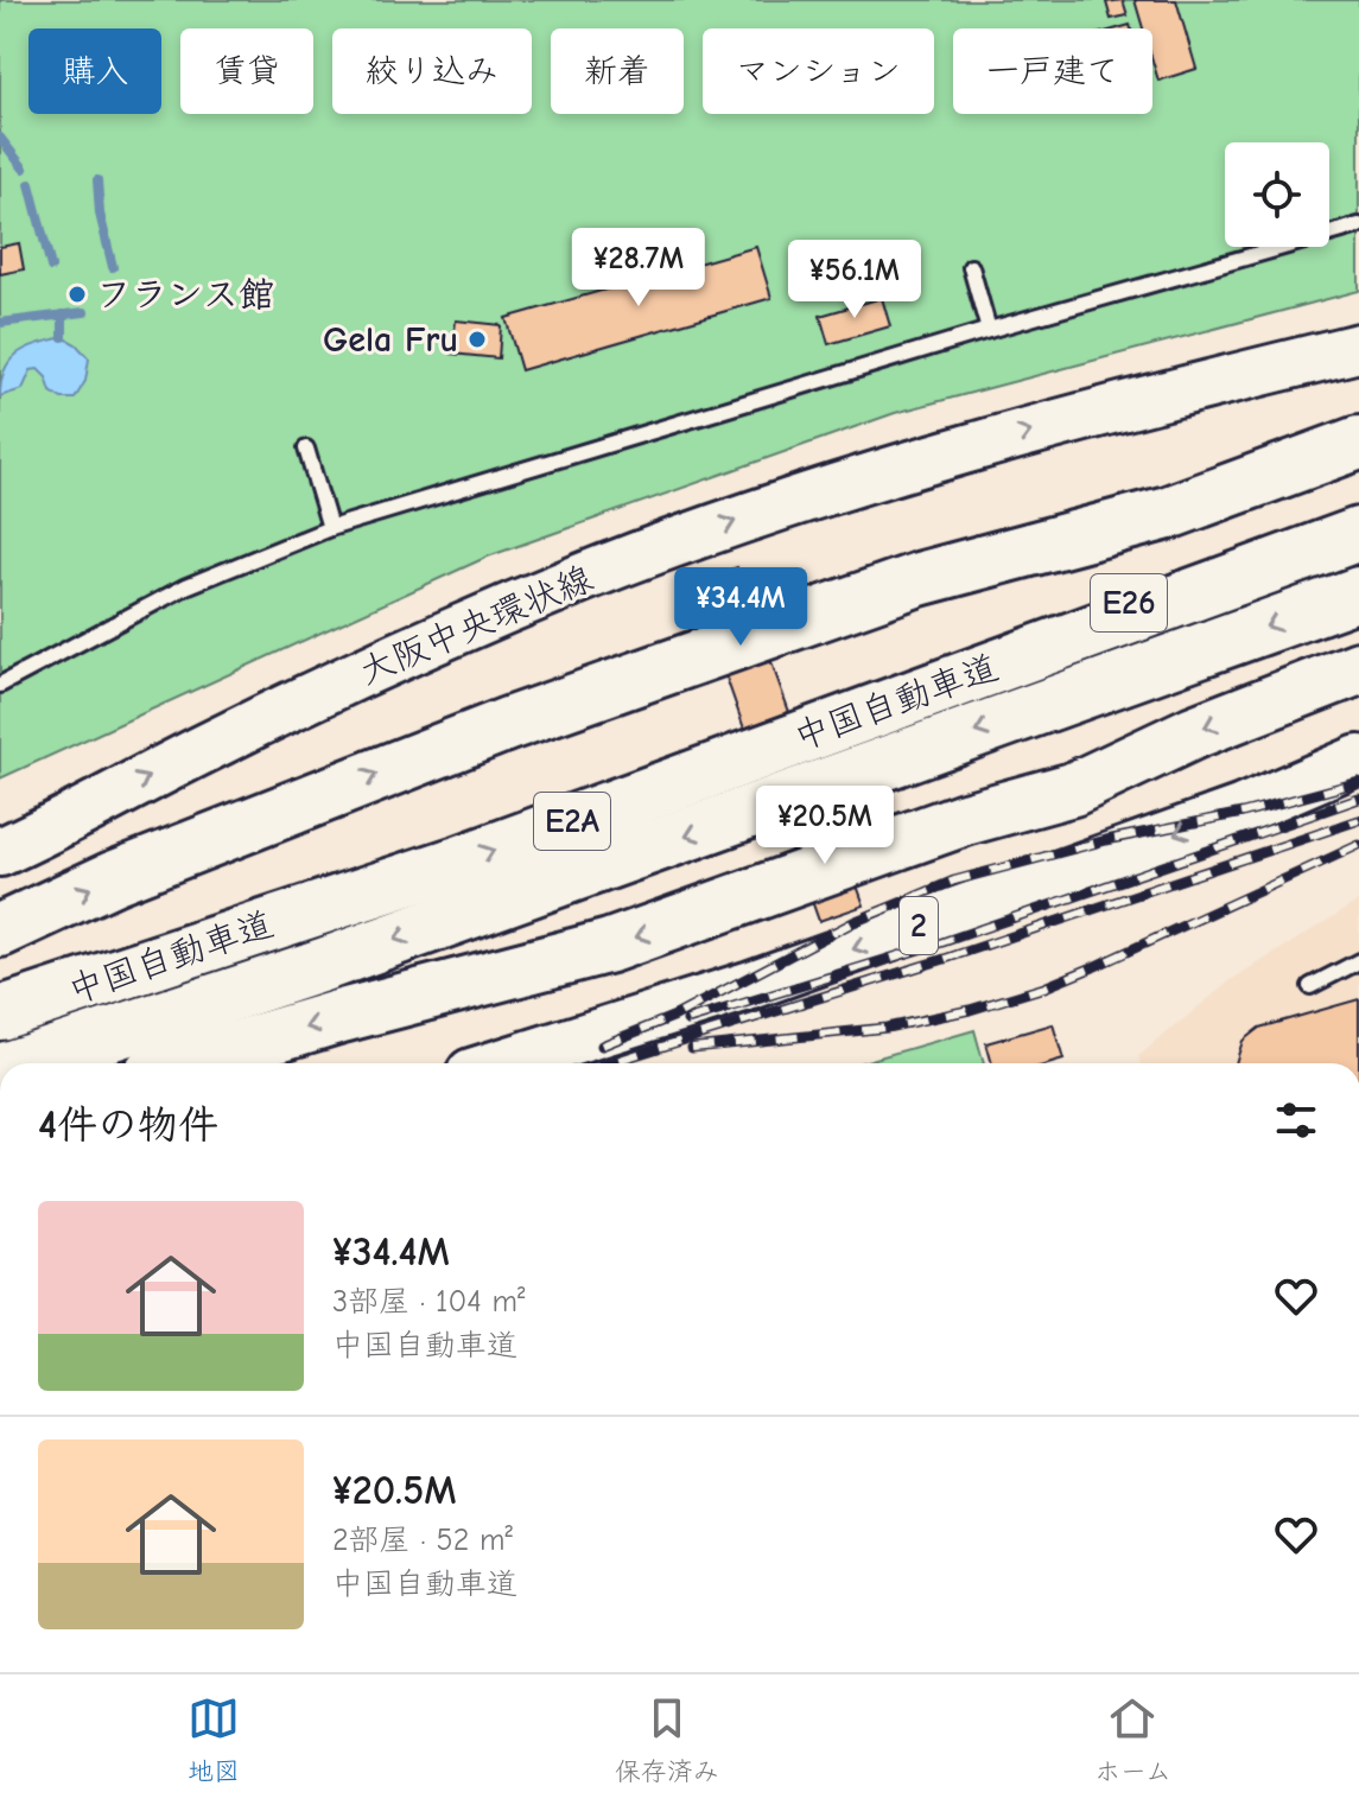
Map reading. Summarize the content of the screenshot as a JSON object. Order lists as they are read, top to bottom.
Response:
{
  "streets": {
    "highway": ["E26", "中国自動車道", "E2A"],
    "main road": ["大阪中央環状線", "2"]
  },
  "crossings": [
    ["E26", "中国自動車道"]
  ],
  "one_way": ["大阪中央環状線"],
  "places": ["フランス館", "Gela Fru"],
  "page": {
    "chip": [
      "購入",
      "賃貸",
      "絞り込み",
      "新着",
      "マンション",
      "一戸建て"
    ],
    "price": [
      "¥28.7M",
      "¥56.1M",
      "¥34.4M",
      "¥20.5M"
    ],
    "heading": "4件の物件",
    "list": [
      {
        "name": "¥34.4M",
        "note": "3部屋 · 104 m² · 中国自動車道"
      },
      {
        "name": "¥20.5M",
        "note": "2部屋 · 52 m² · 中国自動車道"
      }
    ],
    "tabs": ["地図", "保存済み", "ホーム"]
  }
}
